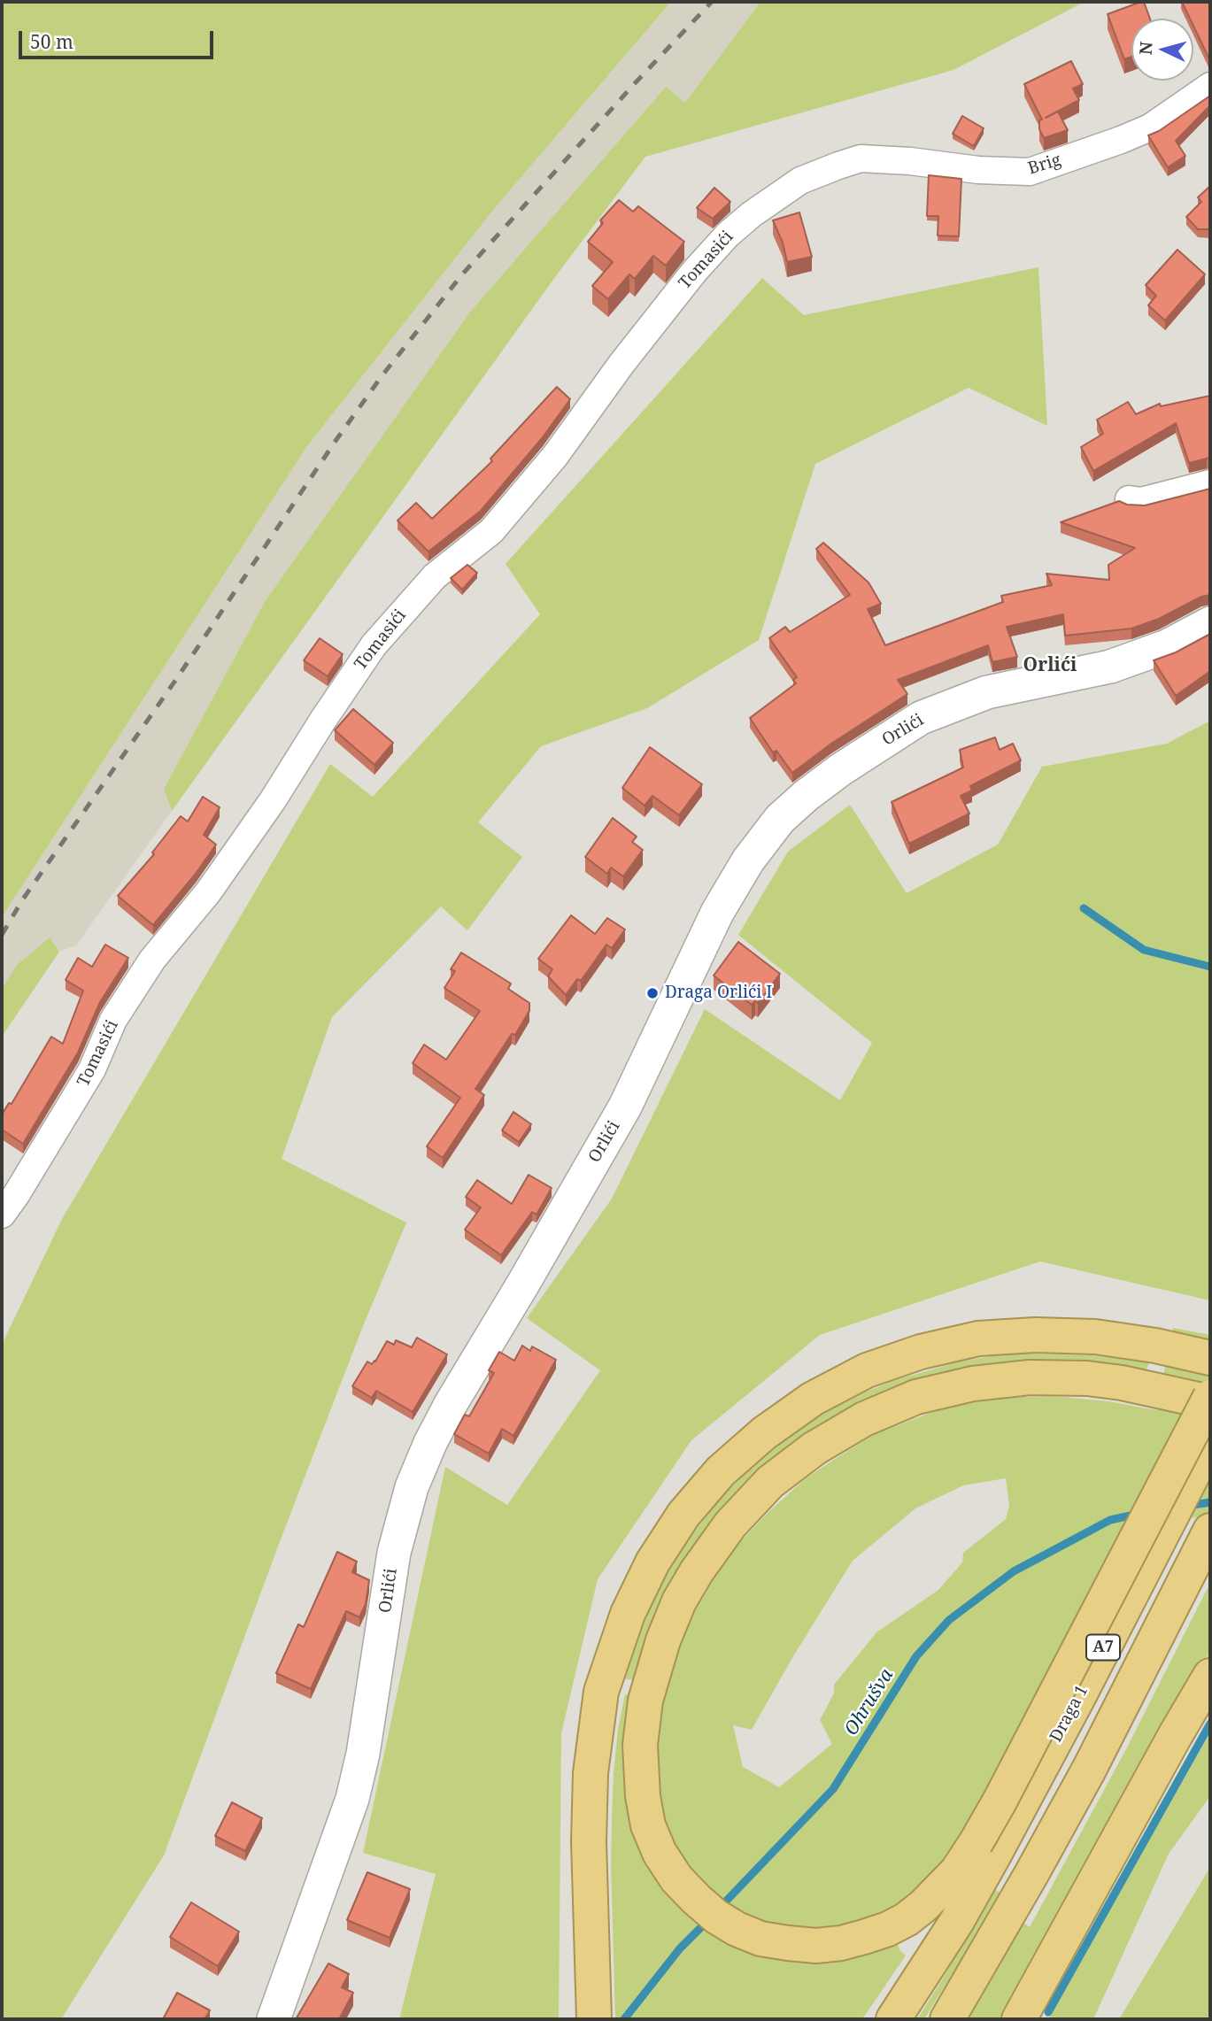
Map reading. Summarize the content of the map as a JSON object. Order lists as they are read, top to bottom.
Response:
{
  "streets": {
    "highway": ["A7", "Draga 1"],
    "street": ["Brig", "Tomasići", "Orlići"]
  },
  "crossings": [
    ["Brig", "Tomasići"],
    ["A7", "Draga 1"]
  ],
  "districts": ["Orlići"],
  "water": ["Ohrušva"],
  "places": ["Draga Orlići I"],
  "scale_bar": "50 m",
  "north": "left"
}
